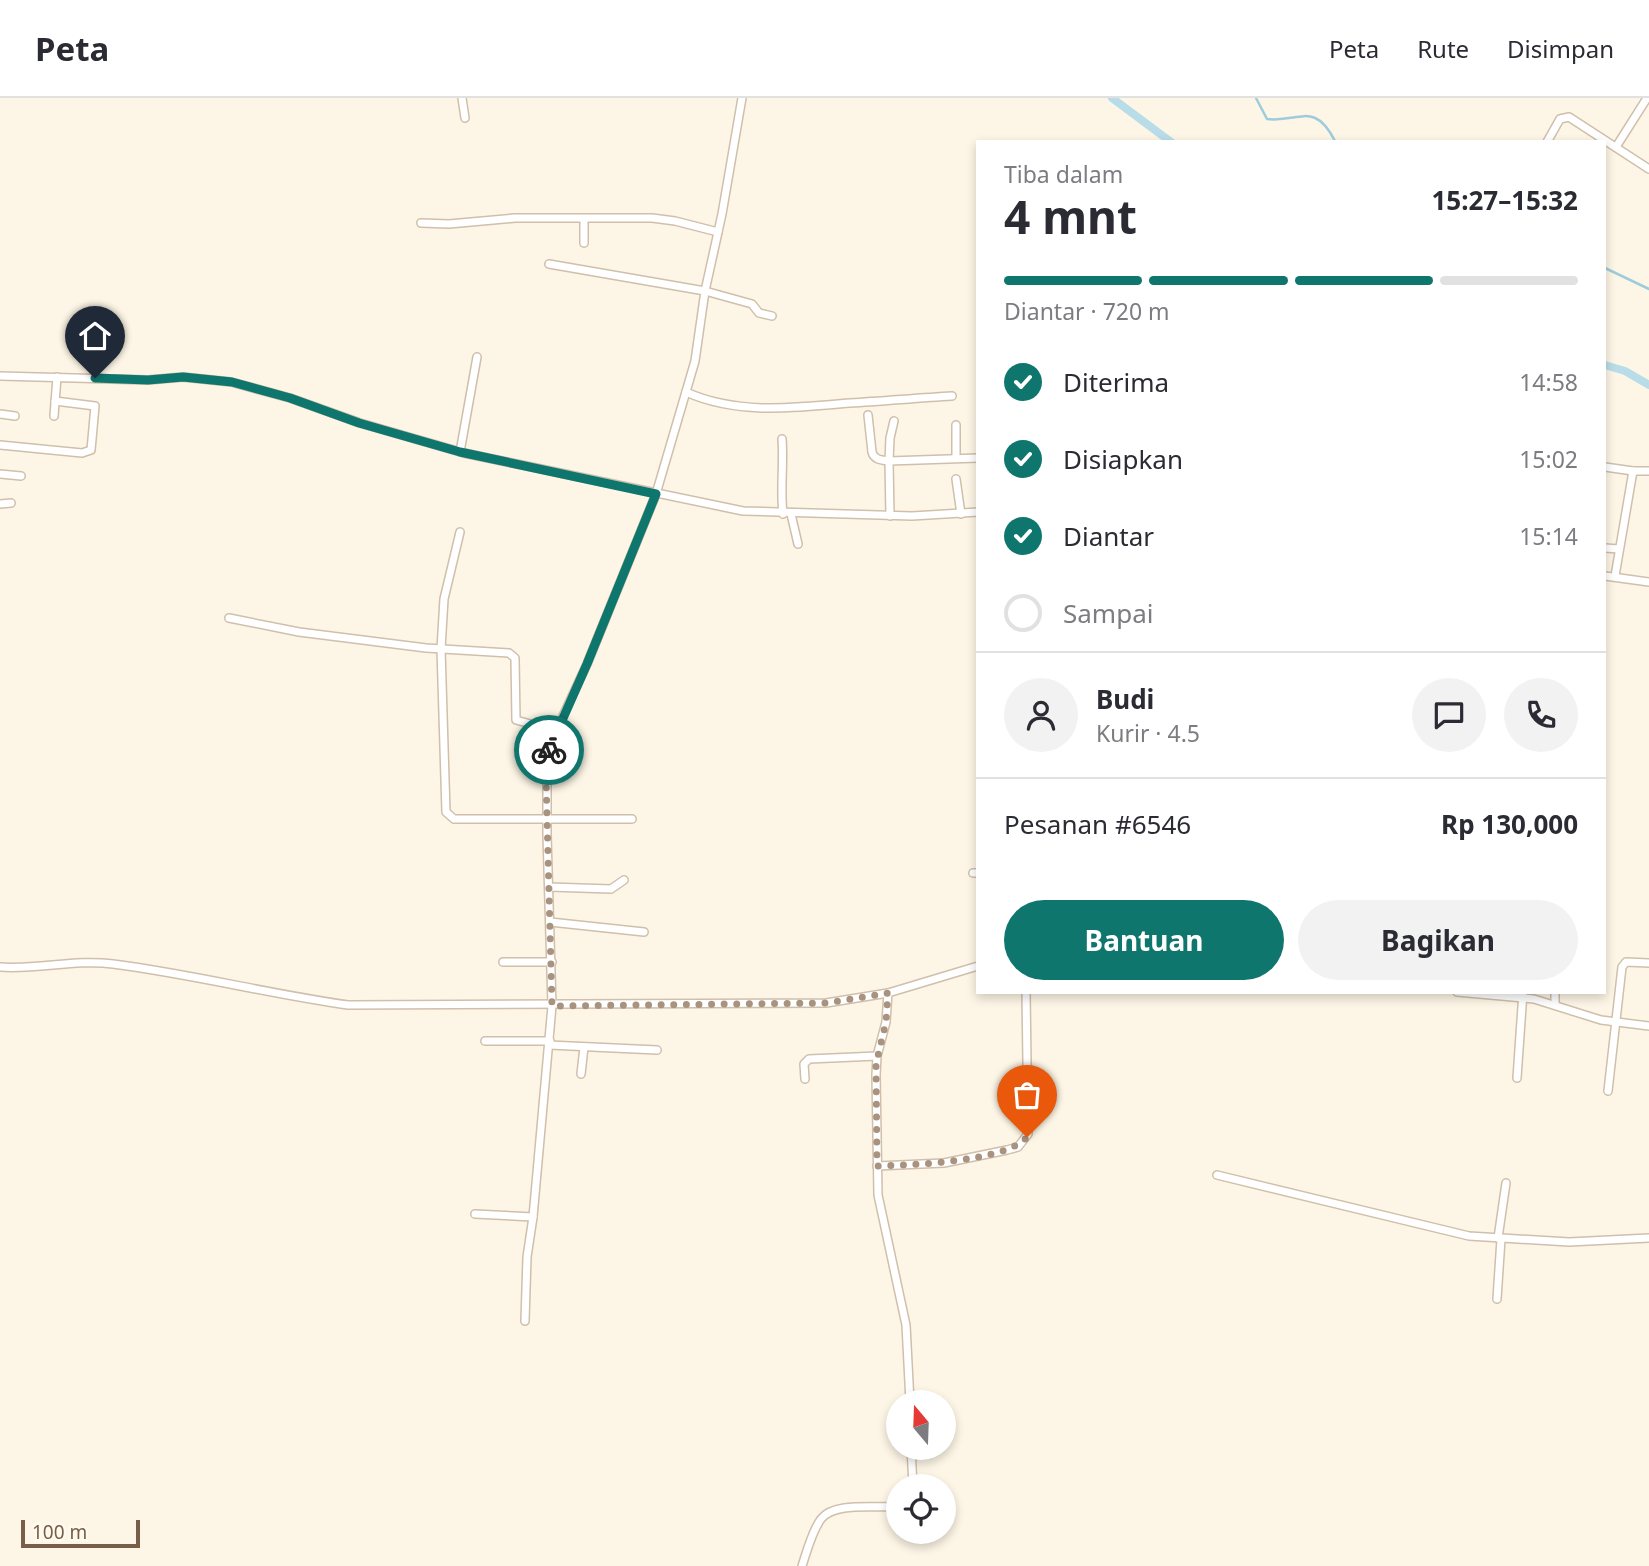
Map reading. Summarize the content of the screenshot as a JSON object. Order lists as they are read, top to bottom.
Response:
{
  "scale_bar": "100 m",
  "north": "top",
  "page": {
    "header": "Peta",
    "nav": ["Peta", "Rute", "Disimpan"],
    "heading": ["4 mnt", "Tiba dalam", "15:27–15:32"],
    "panel": [
      "Budi",
      "Kurir · 4.5",
      "Pesanan #6546",
      "Rp 130,000"
    ],
    "bar": "Diantar · 720 m",
    "list": [
      ["Diterima", "14:58"],
      ["Disiapkan", "15:02"],
      ["Diantar", "15:14"],
      "Sampai"
    ],
    "buttons": ["Bantuan", "Bagikan"],
    "scale": "100 m"
  }
}
